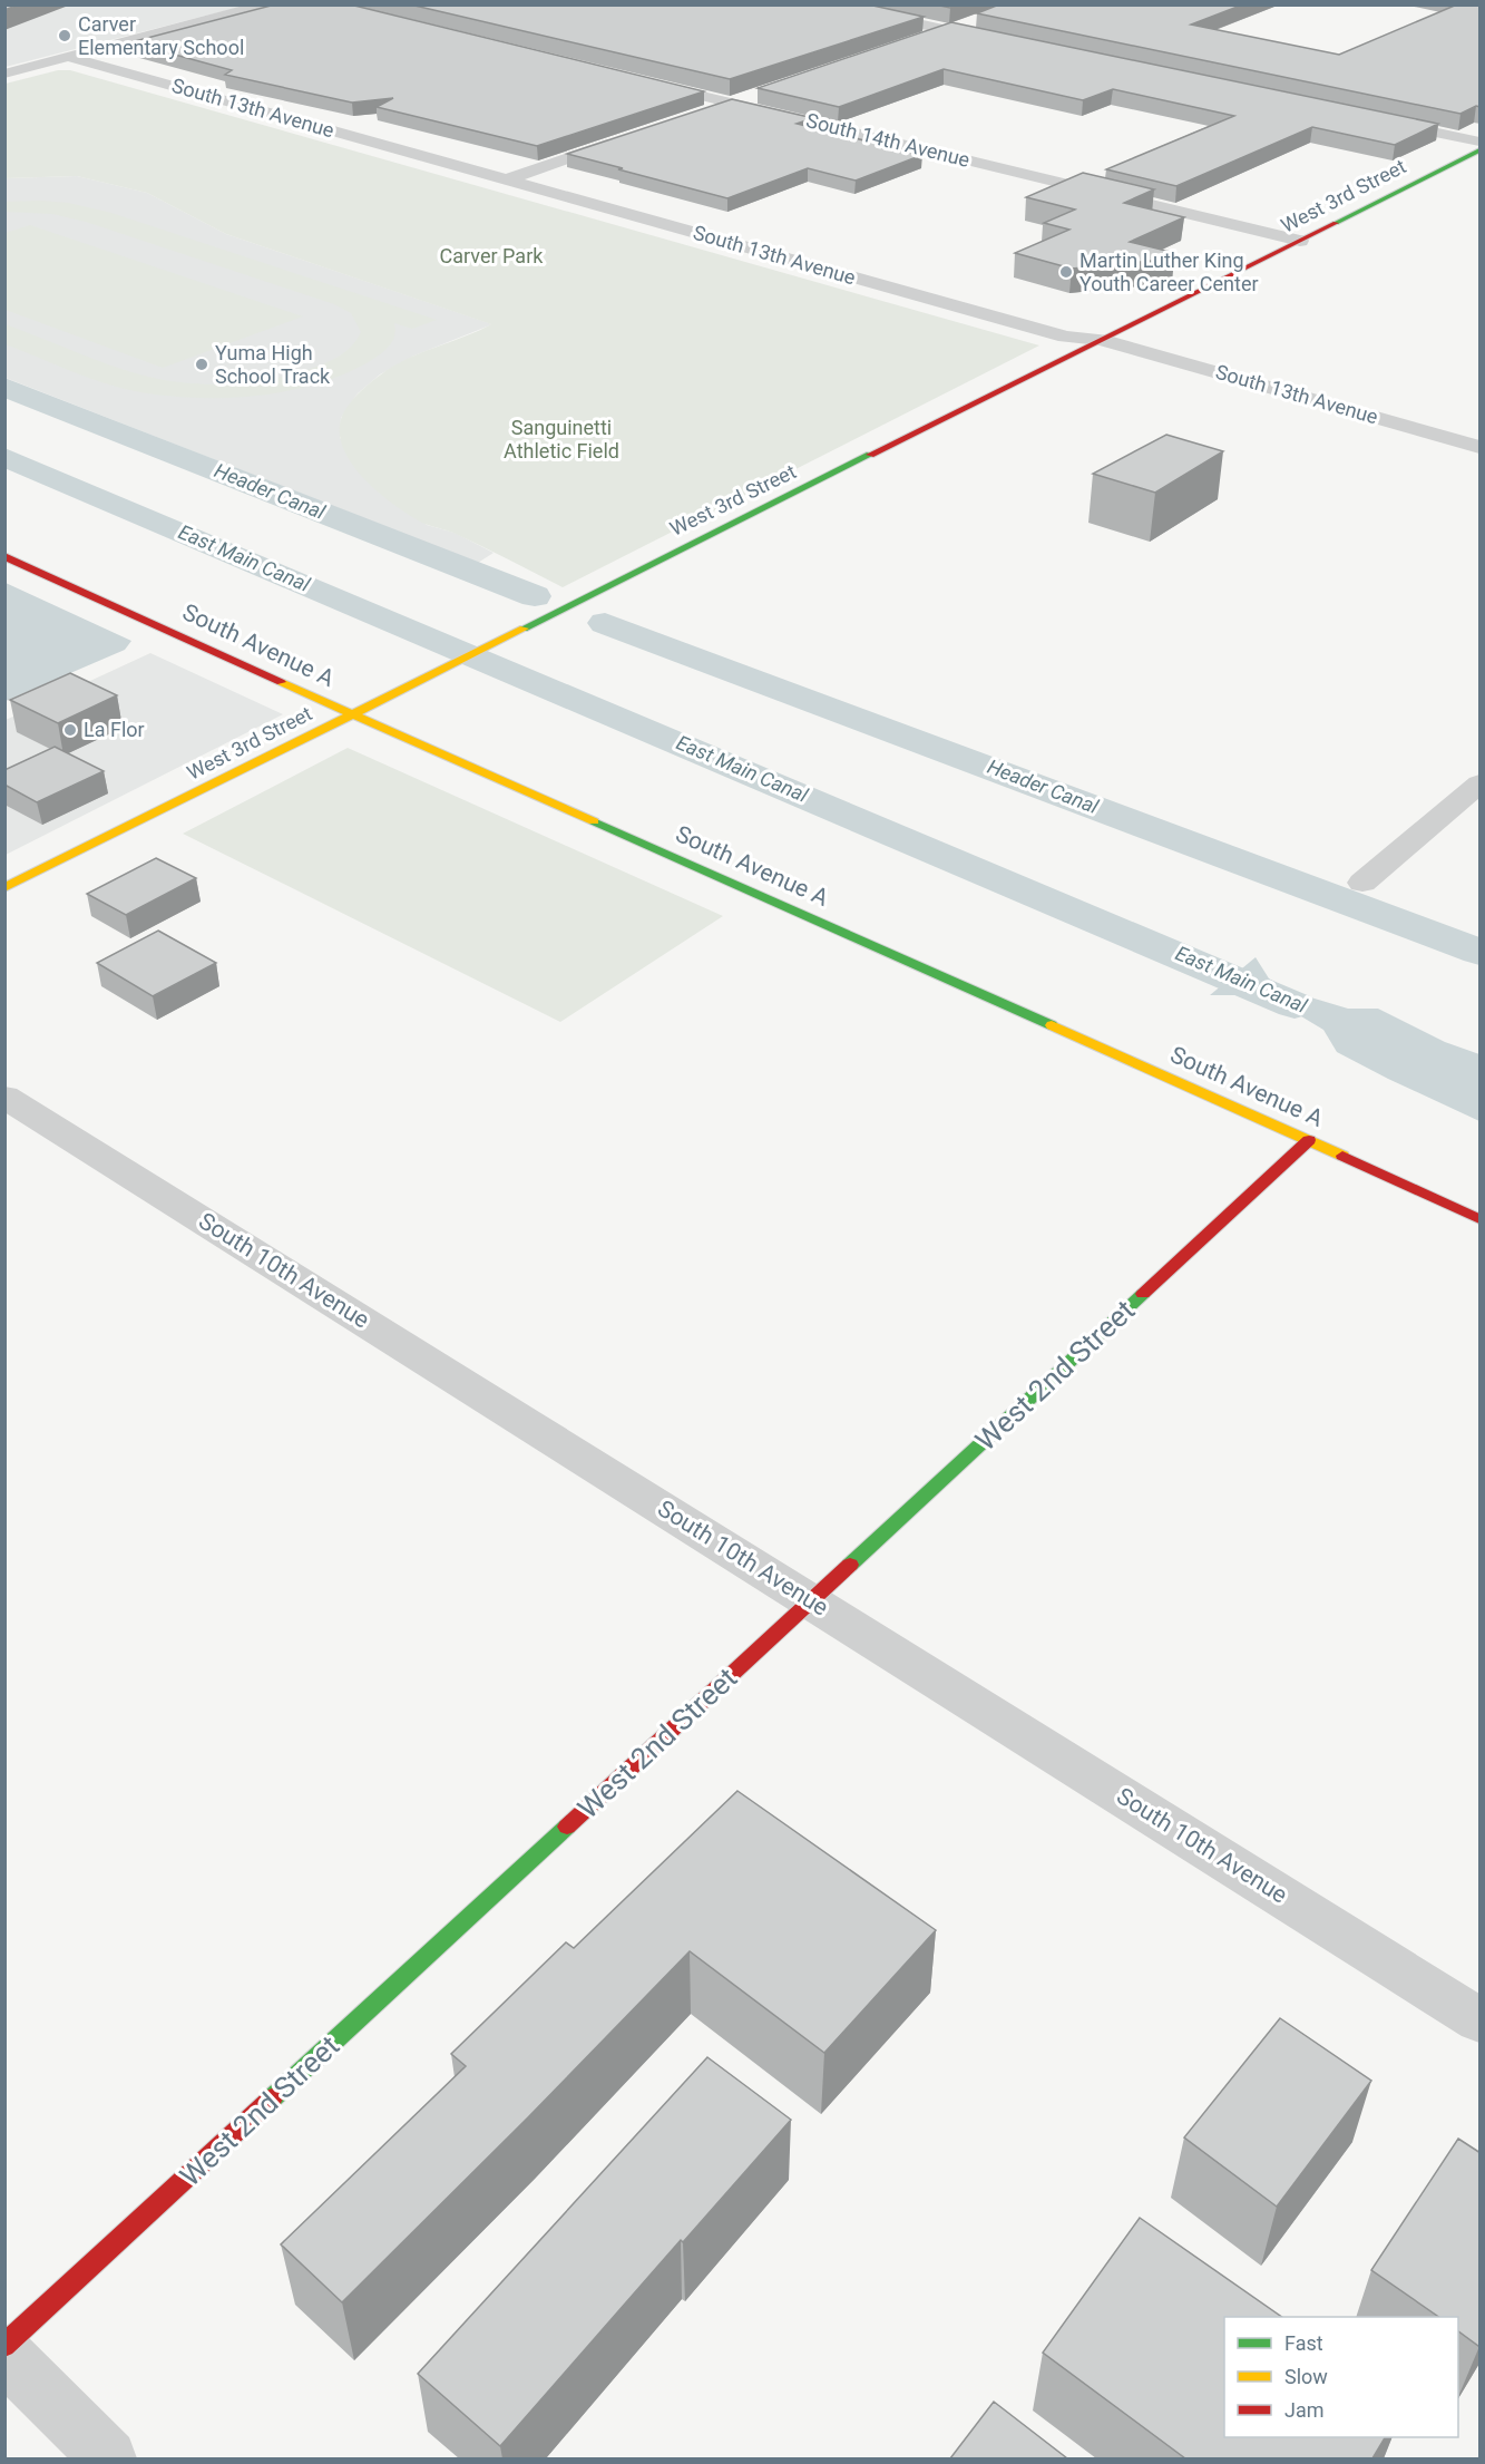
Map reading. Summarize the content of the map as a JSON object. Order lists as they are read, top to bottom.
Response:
{
  "streets": {
    "street": [
      "South 13th Avenue",
      "South 14th Avenue",
      "West 3rd Street",
      "South Avenue A",
      "South 10th Avenue",
      "West 2nd Street"
    ]
  },
  "crossings": [
    ["South 13th Avenue", "West 3rd Street"],
    ["South 14th Avenue", "West 3rd Street"],
    ["West 3rd Street", "South Avenue A"],
    ["South Avenue A", "West 2nd Street"],
    ["South 10th Avenue", "West 2nd Street"]
  ],
  "water": ["Header Canal", "East Main Canal"],
  "parks": ["Carver Park", "Sanguinetti Athletic Field"],
  "places": [
    "Carver Elementary School",
    "Martin Luther King Youth Career Center",
    "Yuma High School Track",
    "La Flor"
  ],
  "legend": ["Fast", "Slow", "Jam"]
}
